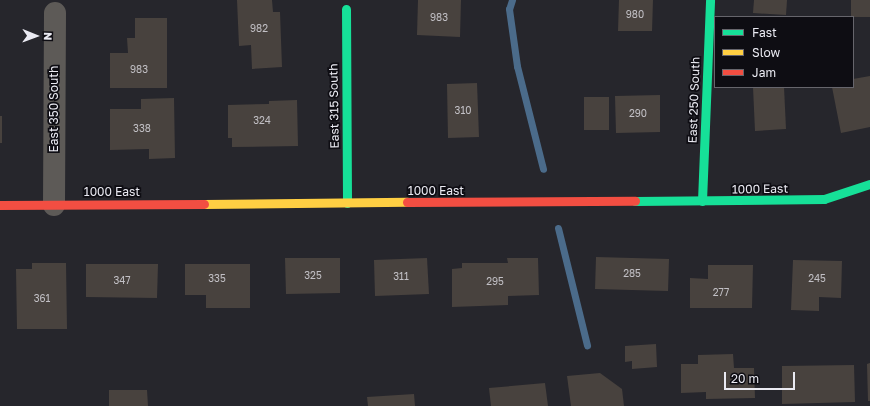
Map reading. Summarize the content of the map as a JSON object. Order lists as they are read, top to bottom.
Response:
{
  "streets": {
    "street": [
      "East 250 South",
      "East 315 South",
      "East 350 South",
      "1000 East"
    ]
  },
  "crossings": [
    ["East 250 South", "1000 East"],
    ["East 315 South", "1000 East"],
    ["East 350 South", "1000 East"]
  ],
  "house_numbers": [
    "980",
    "983",
    "982",
    "983",
    "310",
    "290",
    "324",
    "338",
    "285",
    "325",
    "311",
    "335",
    "245",
    "347",
    "295",
    "277",
    "361"
  ],
  "legend": ["Fast", "Slow", "Jam"],
  "scale_bar": "20 m",
  "north": "right"
}
